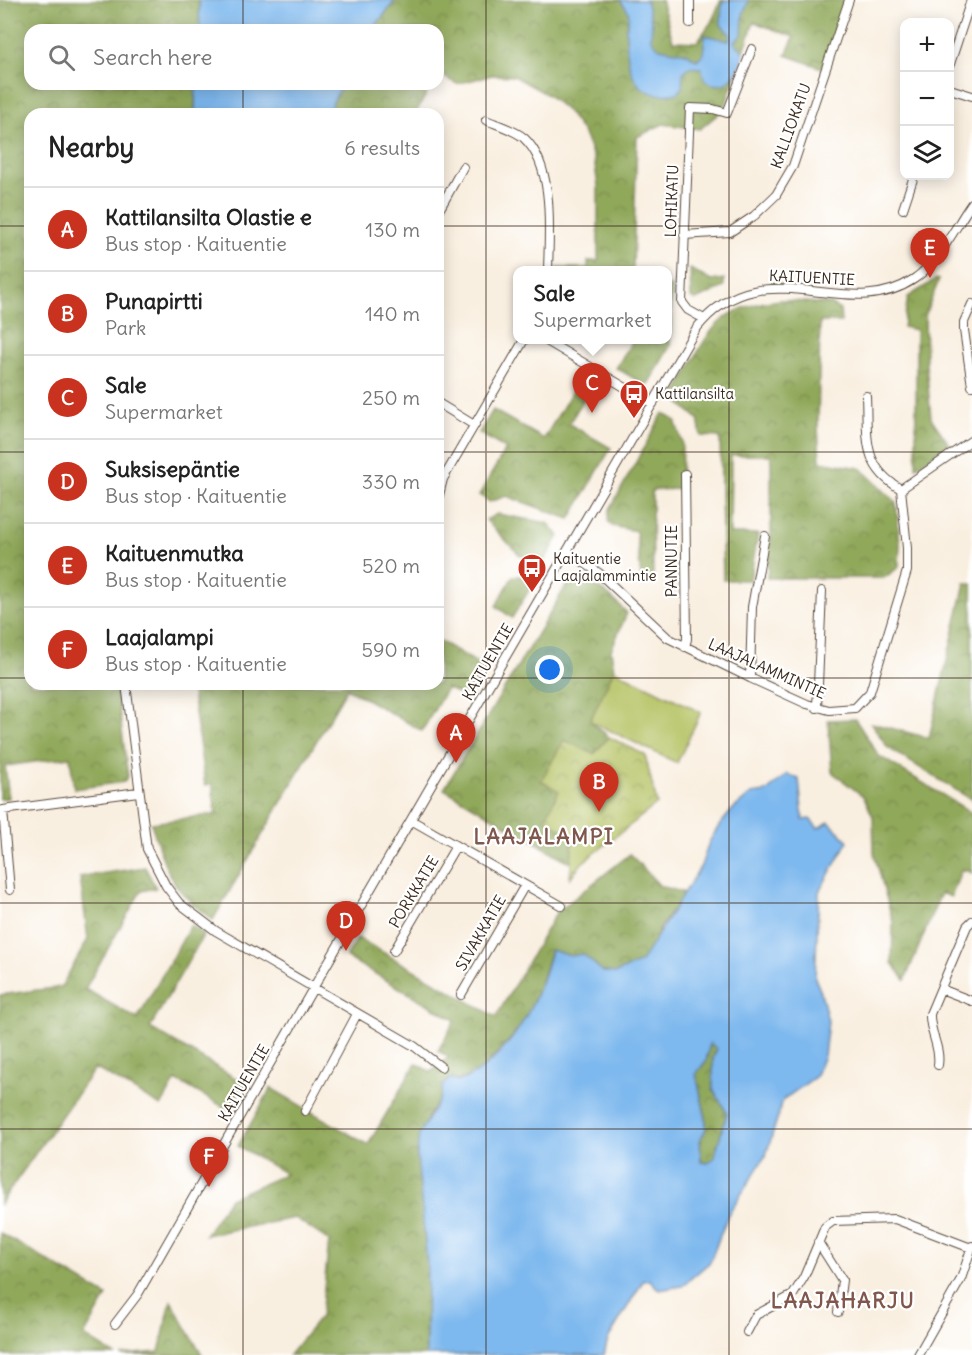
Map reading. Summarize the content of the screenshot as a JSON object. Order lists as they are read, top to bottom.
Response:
{
  "streets": {
    "street": [
      "KALLIOKATU",
      "LOHIKATU",
      "KAITUENTIE",
      "PANNUTIE",
      "LAAJALAMMINTIE",
      "PORKKATIE",
      "SIVAKKATIE"
    ]
  },
  "crossings": [
    ["KALLIOKATU", "LOHIKATU"],
    ["LOHIKATU", "KAITUENTIE"],
    ["KAITUENTIE", "LAAJALAMMINTIE"],
    ["PANNUTIE", "LAAJALAMMINTIE"]
  ],
  "districts": ["LAAJALAMPI", "LAAJAHARJU"],
  "places": {
    "bus stop": ["Kattilansilta", "Kaituentie Laajalammintie"]
  },
  "page": {
    "map_buttons": ["+", "−"],
    "search": "Search here",
    "heading": ["Nearby", "6 results"],
    "list": [
      {
        "mark": "A",
        "name": "Kattilansilta Olastie e",
        "note": "Bus stop · Kaituentie",
        "value": "130 m"
      },
      {
        "mark": "B",
        "name": "Punapirtti",
        "note": "Park",
        "value": "140 m"
      },
      {
        "mark": "C",
        "name": "Sale",
        "note": "Supermarket",
        "value": "250 m"
      },
      {
        "mark": "D",
        "name": "Suksisepäntie",
        "note": "Bus stop · Kaituentie",
        "value": "330 m"
      },
      {
        "mark": "E",
        "name": "Kaituenmutka",
        "note": "Bus stop · Kaituentie",
        "value": "520 m"
      },
      {
        "mark": "F",
        "name": "Laajalampi",
        "note": "Bus stop · Kaituentie",
        "value": "590 m"
      }
    ],
    "pins": [
      "E",
      "C",
      "A",
      "B",
      "D",
      "F"
    ],
    "popup": ["Sale", "Supermarket"]
  }
}
